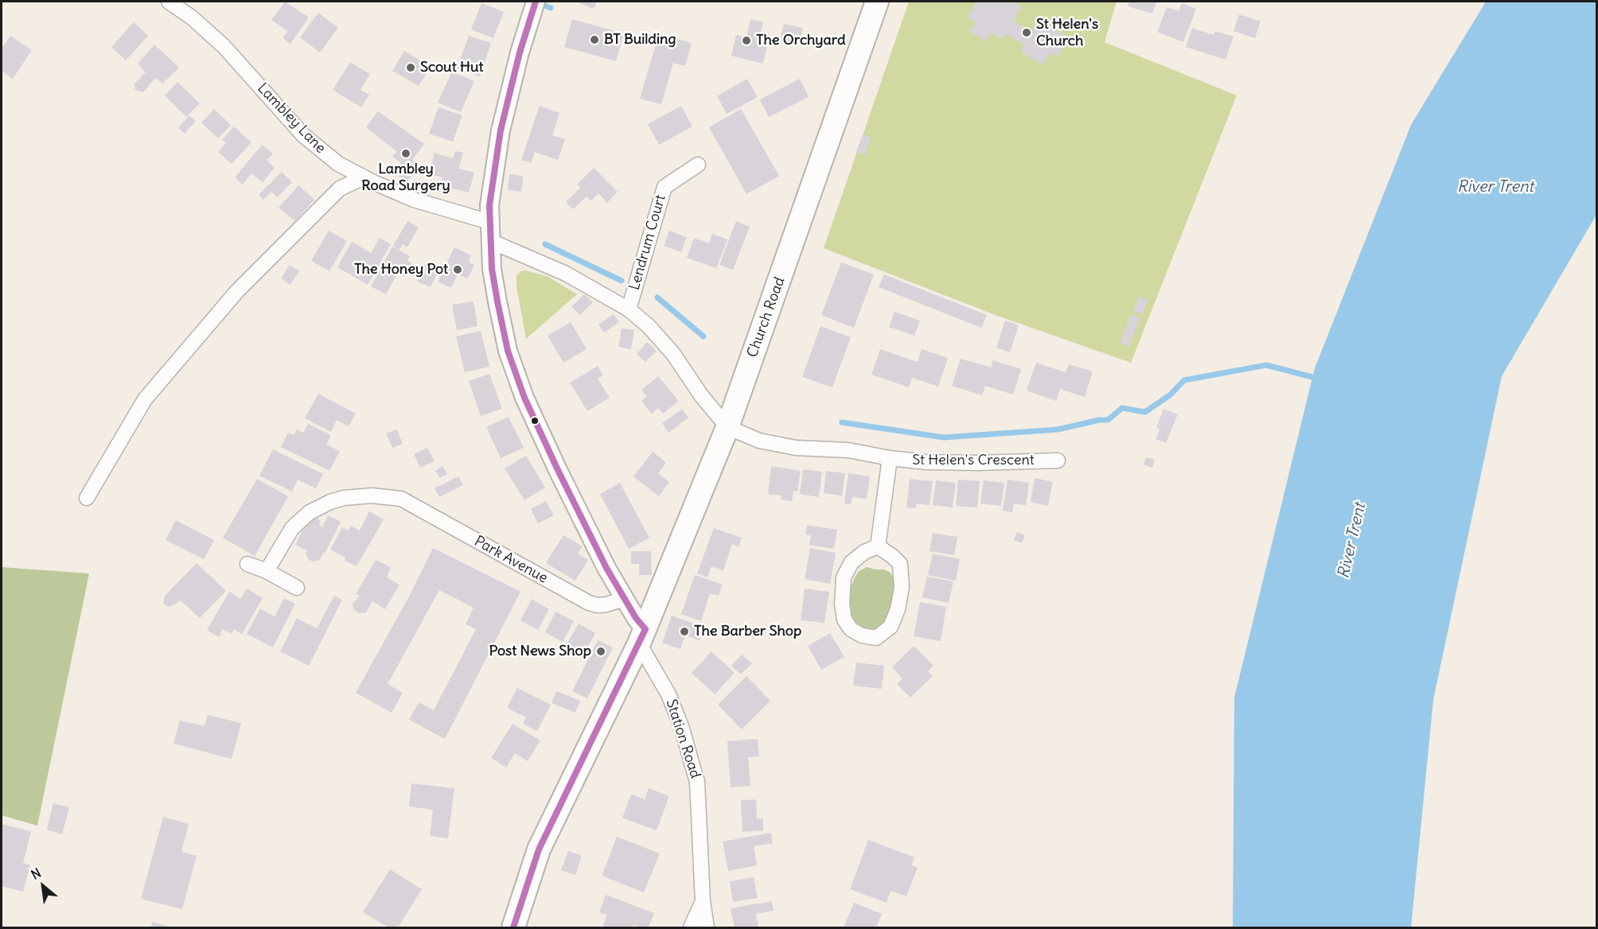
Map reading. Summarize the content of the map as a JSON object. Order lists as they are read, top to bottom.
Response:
{
  "streets": {
    "main road": ["Church Road"],
    "street": [
      "Lambley Lane",
      "Lendrum Court",
      "St Helen's Crescent",
      "Park Avenue",
      "Station Road"
    ]
  },
  "crossings": [
    ["Church Road", "St Helen's Crescent"],
    ["Church Road", "Station Road"]
  ],
  "water": ["River Trent"],
  "places": [
    "St Helen's Church",
    "BT Building",
    "The Orchyard",
    "Scout Hut",
    "Lambley Road Surgery",
    "The Honey Pot",
    "The Barber Shop",
    "Post News Shop"
  ],
  "north": "top left"
}
